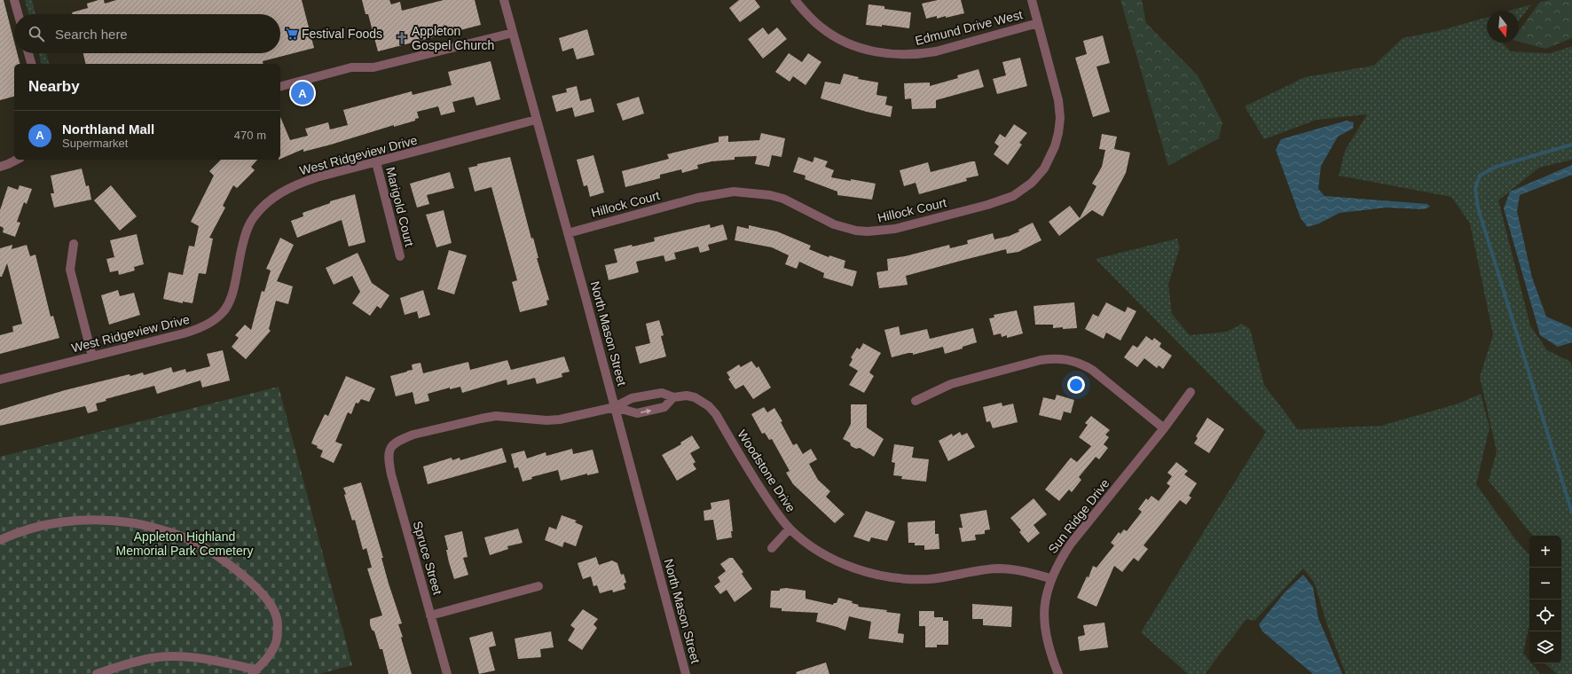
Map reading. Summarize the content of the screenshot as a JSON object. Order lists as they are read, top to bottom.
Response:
{
  "streets": {
    "street": [
      "Edmund Drive West",
      "West Ridgeview Drive",
      "Hillock Court",
      "Marigold Court",
      "North Mason Street",
      "Woodstone Drive",
      "Sun Ridge Drive",
      "Spruce Street"
    ]
  },
  "crossings": [
    ["Edmund Drive West", "Hillock Court"],
    ["West Ridgeview Drive", "Marigold Court"],
    ["West Ridgeview Drive", "North Mason Street"],
    ["Hillock Court", "North Mason Street"],
    ["North Mason Street", "Woodstone Drive"],
    ["North Mason Street", "Spruce Street"],
    ["Woodstone Drive", "Sun Ridge Drive"],
    ["Woodstone Drive", "Spruce Street"]
  ],
  "parks": ["Appleton Highland Memorial Park Cemetery"],
  "places": {
    "supermarket": ["Festival Foods"],
    "church": ["Appleton Gospel Church"]
  },
  "north": "bottom",
  "page": {
    "search": "Search here",
    "heading": "Nearby",
    "pins": "A",
    "list": [
      {
        "mark": "A",
        "name": "Northland Mall",
        "note": "Supermarket",
        "value": "470 m"
      }
    ],
    "map_buttons": ["+", "−"]
  }
}
